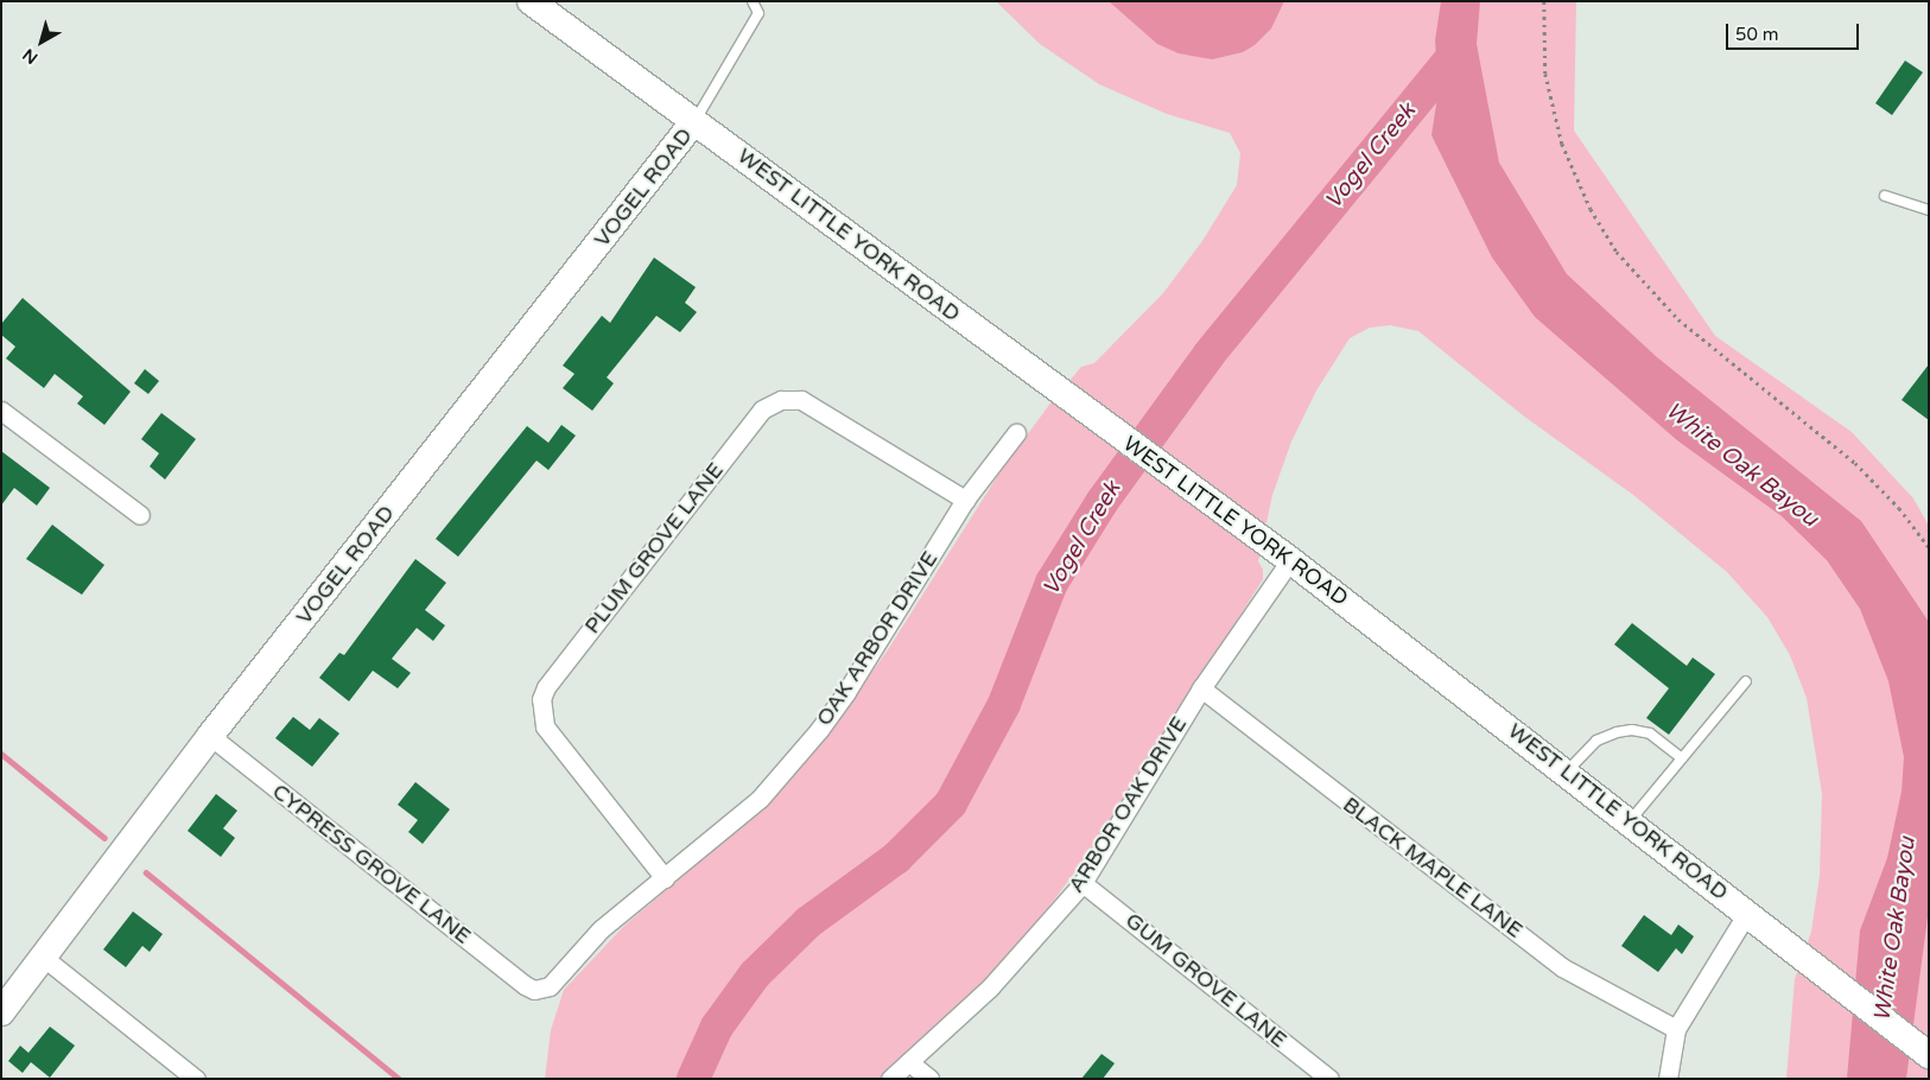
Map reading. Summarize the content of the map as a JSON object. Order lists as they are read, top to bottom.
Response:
{
  "streets": {
    "street": [
      "VOGEL ROAD",
      "WEST LITTLE YORK ROAD",
      "PLUM GROVE LANE",
      "OAK ARBOR DRIVE",
      "ARBOR OAK DRIVE",
      "CYPRESS GROVE LANE",
      "BLACK MAPLE LANE",
      "GUM GROVE LANE"
    ]
  },
  "crossings": [
    ["VOGEL ROAD", "WEST LITTLE YORK ROAD"],
    ["VOGEL ROAD", "CYPRESS GROVE LANE"],
    ["WEST LITTLE YORK ROAD", "ARBOR OAK DRIVE"],
    ["PLUM GROVE LANE", "OAK ARBOR DRIVE"],
    ["OAK ARBOR DRIVE", "CYPRESS GROVE LANE"],
    ["ARBOR OAK DRIVE", "BLACK MAPLE LANE"],
    ["ARBOR OAK DRIVE", "GUM GROVE LANE"]
  ],
  "water": ["Vogel Creek", "White Oak Bayou"],
  "scale_bar": "50 m",
  "north": "bottom left"
}
